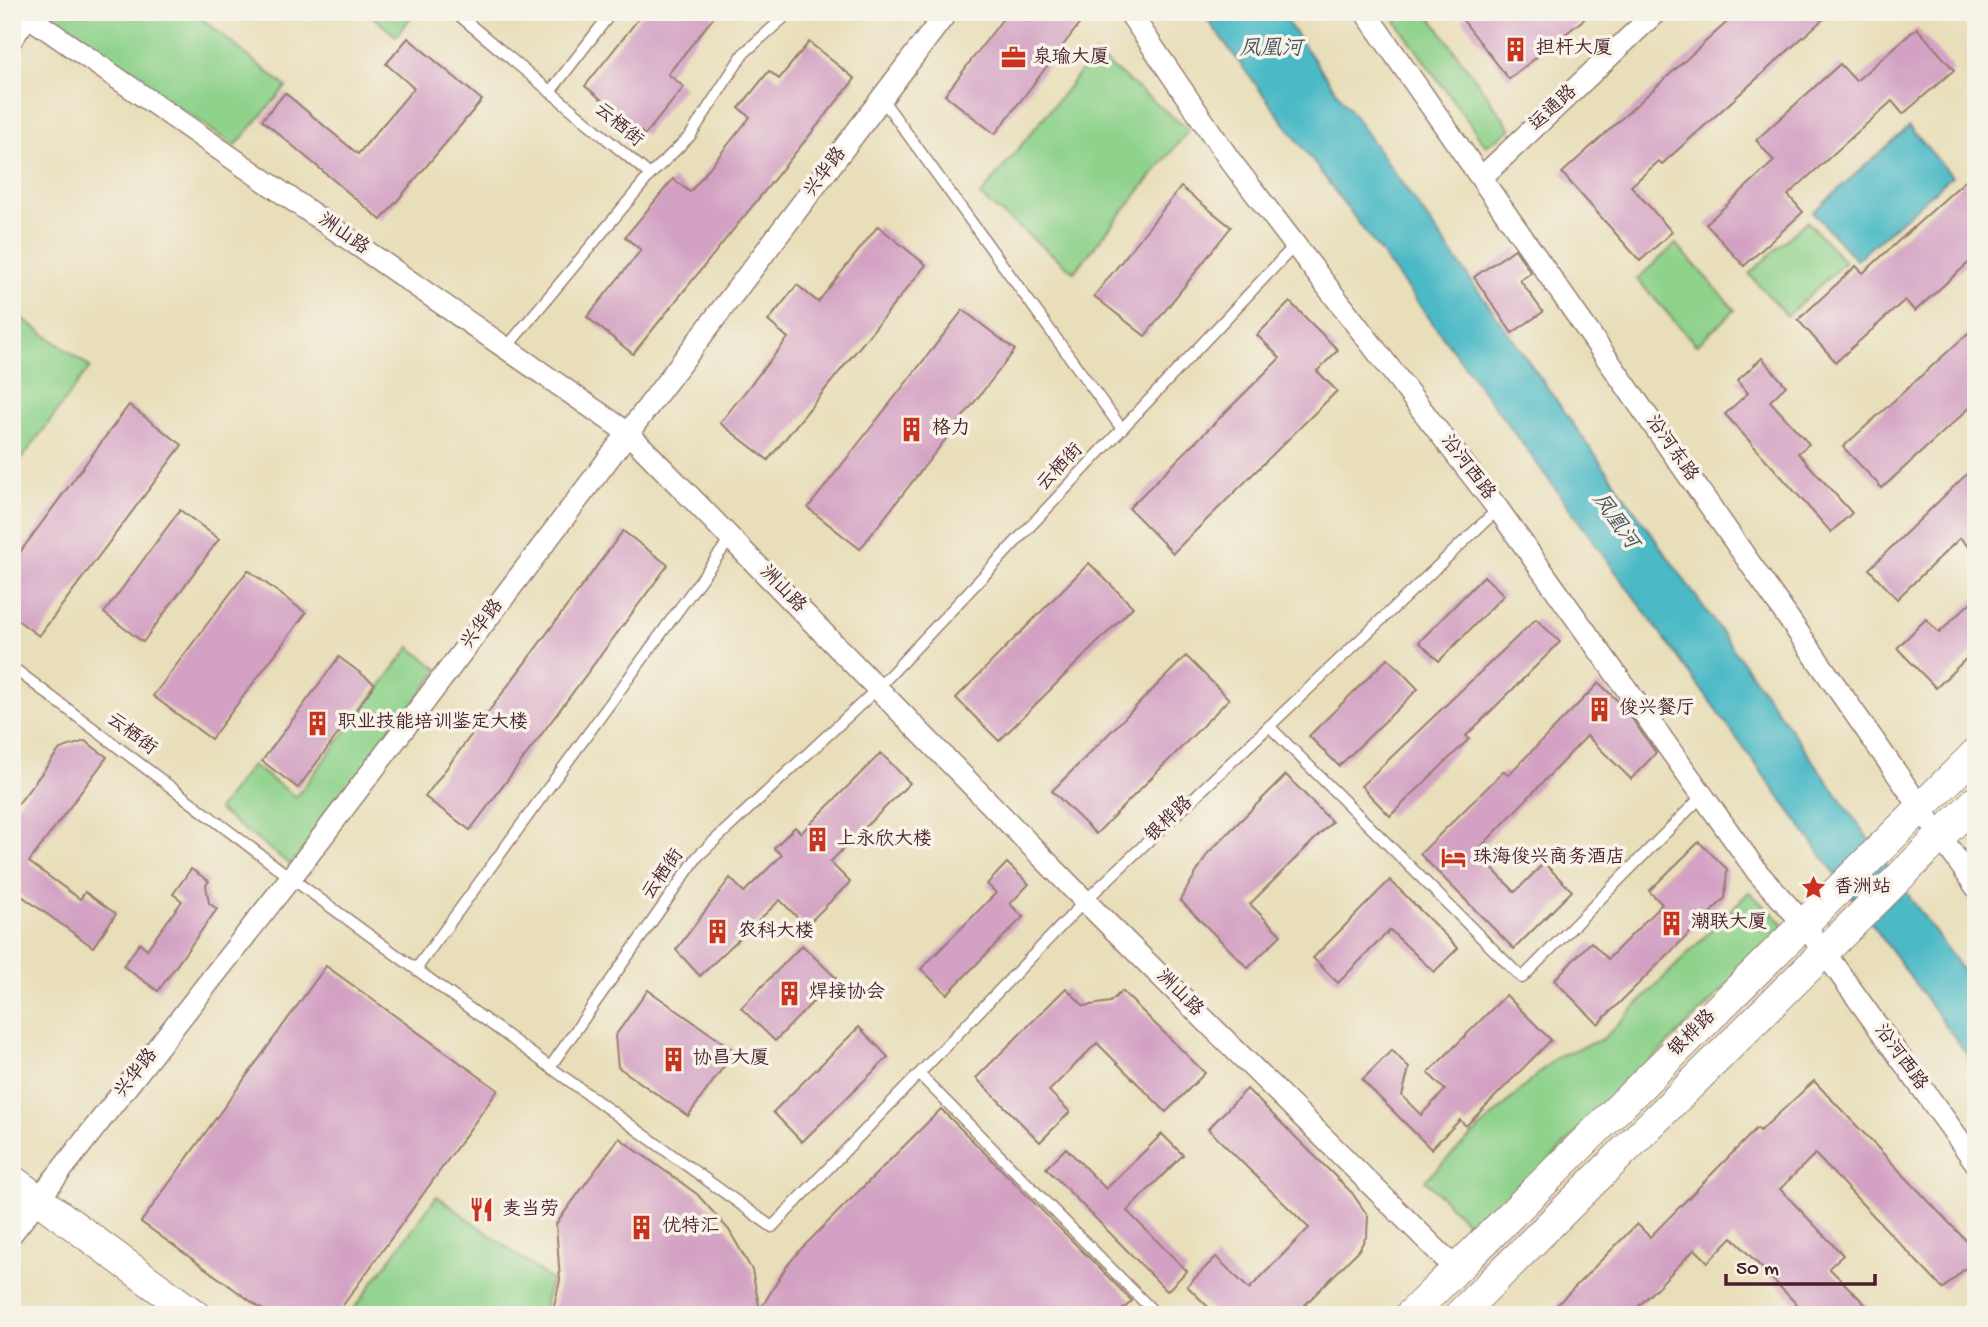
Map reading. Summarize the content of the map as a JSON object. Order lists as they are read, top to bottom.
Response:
{
  "streets": {
    "main road": ["银桦路"],
    "street": [
      "运通路",
      "兴华路",
      "洲山路",
      "沿河东路",
      "沿河西路"
    ],
    "lane": ["云栖街"]
  },
  "crossings": [
    ["运通路", "沿河东路"],
    ["云栖街", "兴华路"],
    ["云栖街", "洲山路"],
    ["云栖街", "沿河西路"],
    ["云栖街", "银桦路"],
    ["兴华路", "洲山路"],
    ["洲山路", "银桦路"],
    ["沿河东路", "银桦路"],
    ["沿河西路", "银桦路"]
  ],
  "water": ["凤凰河"],
  "places": {
    "building": [
      "担杆大厦",
      "格力",
      "俊兴餐厅",
      "职业技能培训鉴定大楼",
      "上永欣大楼",
      "潮联大厦",
      "农科大楼",
      "焊接协会",
      "协昌大厦",
      "优特汇"
    ],
    "office": ["泉瑜大厦"],
    "hotel": ["珠海俊兴商务酒店"],
    "place": ["香洲站"],
    "restaurant": ["麦当劳"]
  },
  "scale_bar": "50 m"
}
